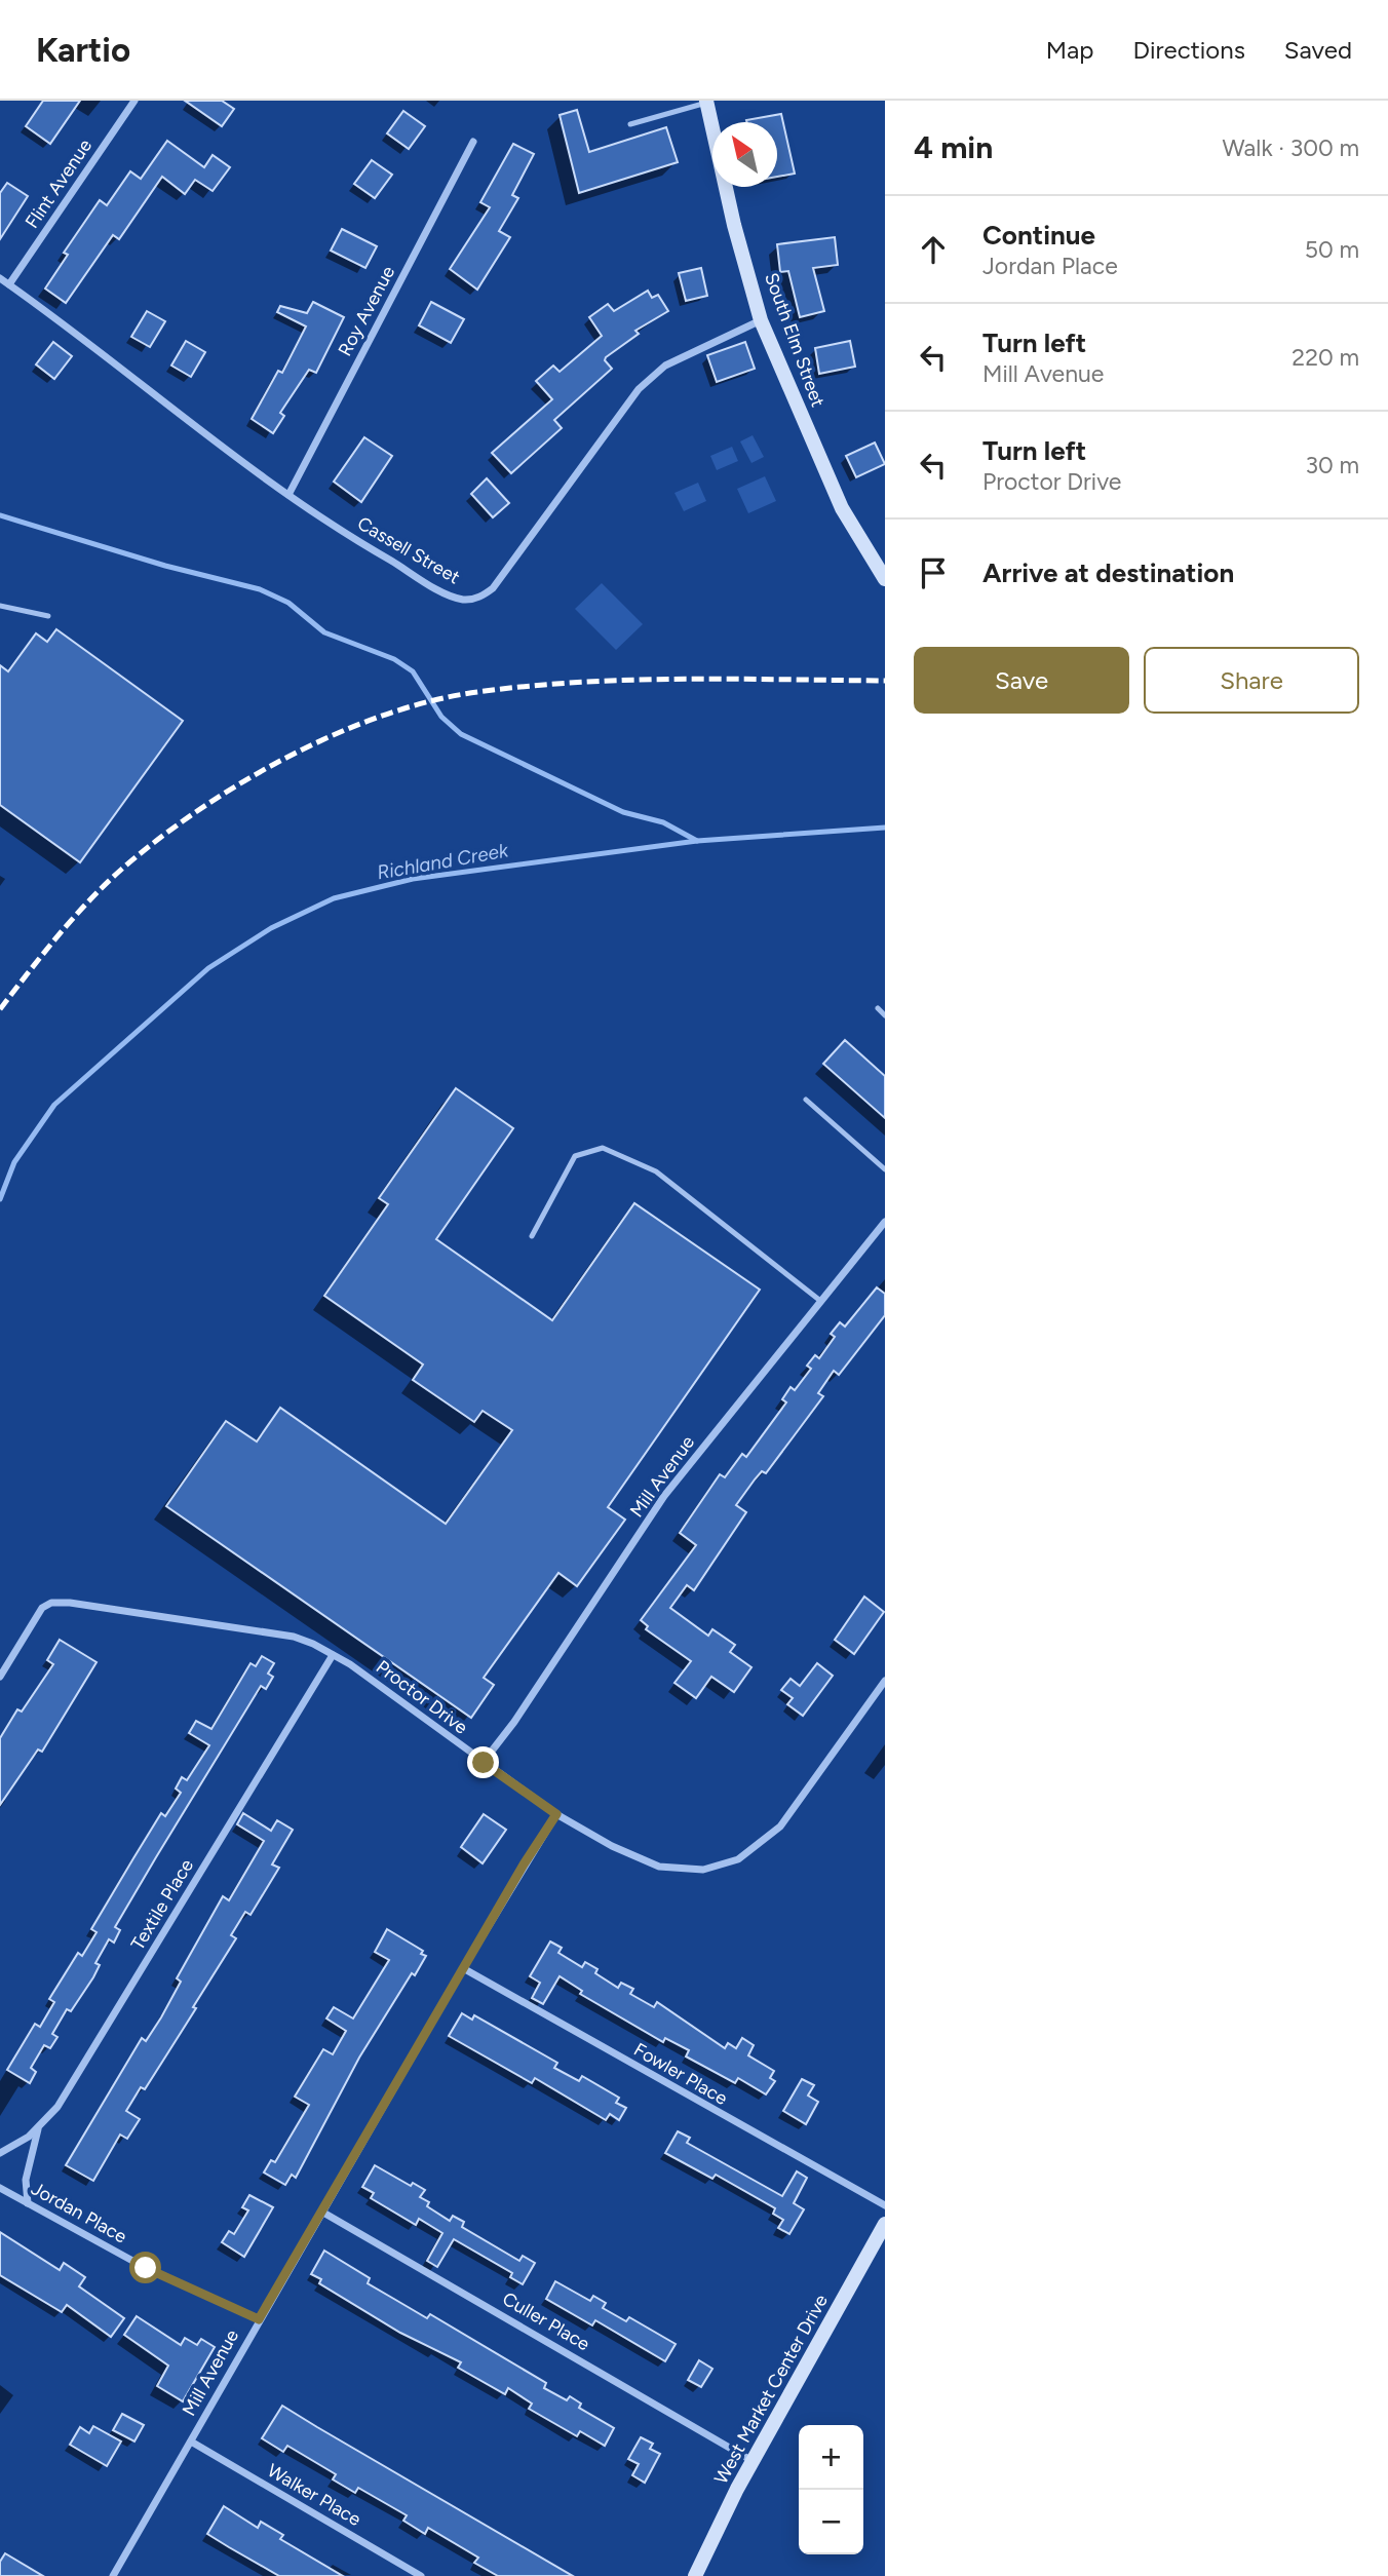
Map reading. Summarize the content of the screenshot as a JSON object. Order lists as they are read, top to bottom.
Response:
{
  "streets": {
    "street": [
      "Flint Avenue",
      "Roy Avenue",
      "South Elm Street",
      "Cassell Street",
      "Mill Avenue",
      "Proctor Drive",
      "Textile Place",
      "Fowler Place",
      "Jordan Place",
      "Culler Place",
      "West Market Center Drive",
      "Walker Place"
    ]
  },
  "crossings": [
    ["Flint Avenue", "Cassell Street"],
    ["Roy Avenue", "Cassell Street"],
    ["South Elm Street", "Cassell Street"],
    ["Mill Avenue", "Proctor Drive"],
    ["Mill Avenue", "Fowler Place"],
    ["Mill Avenue", "Jordan Place"],
    ["Mill Avenue", "Culler Place"],
    ["Mill Avenue", "Walker Place"],
    ["Proctor Drive", "Textile Place"],
    ["Culler Place", "West Market Center Drive"]
  ],
  "water": ["Richland Creek"],
  "north": "top left",
  "page": {
    "header": "Kartio",
    "nav": ["Map", "Directions", "Saved"],
    "heading": ["4 min", "Walk · 300 m"],
    "list": [
      ["Continue", "Jordan Place", "50 m"],
      ["Turn left", "Mill Avenue", "220 m"],
      ["Turn left", "Proctor Drive", "30 m"],
      "Arrive at destination"
    ],
    "buttons": ["Save", "Share"],
    "map_buttons": ["+", "−"]
  }
}
